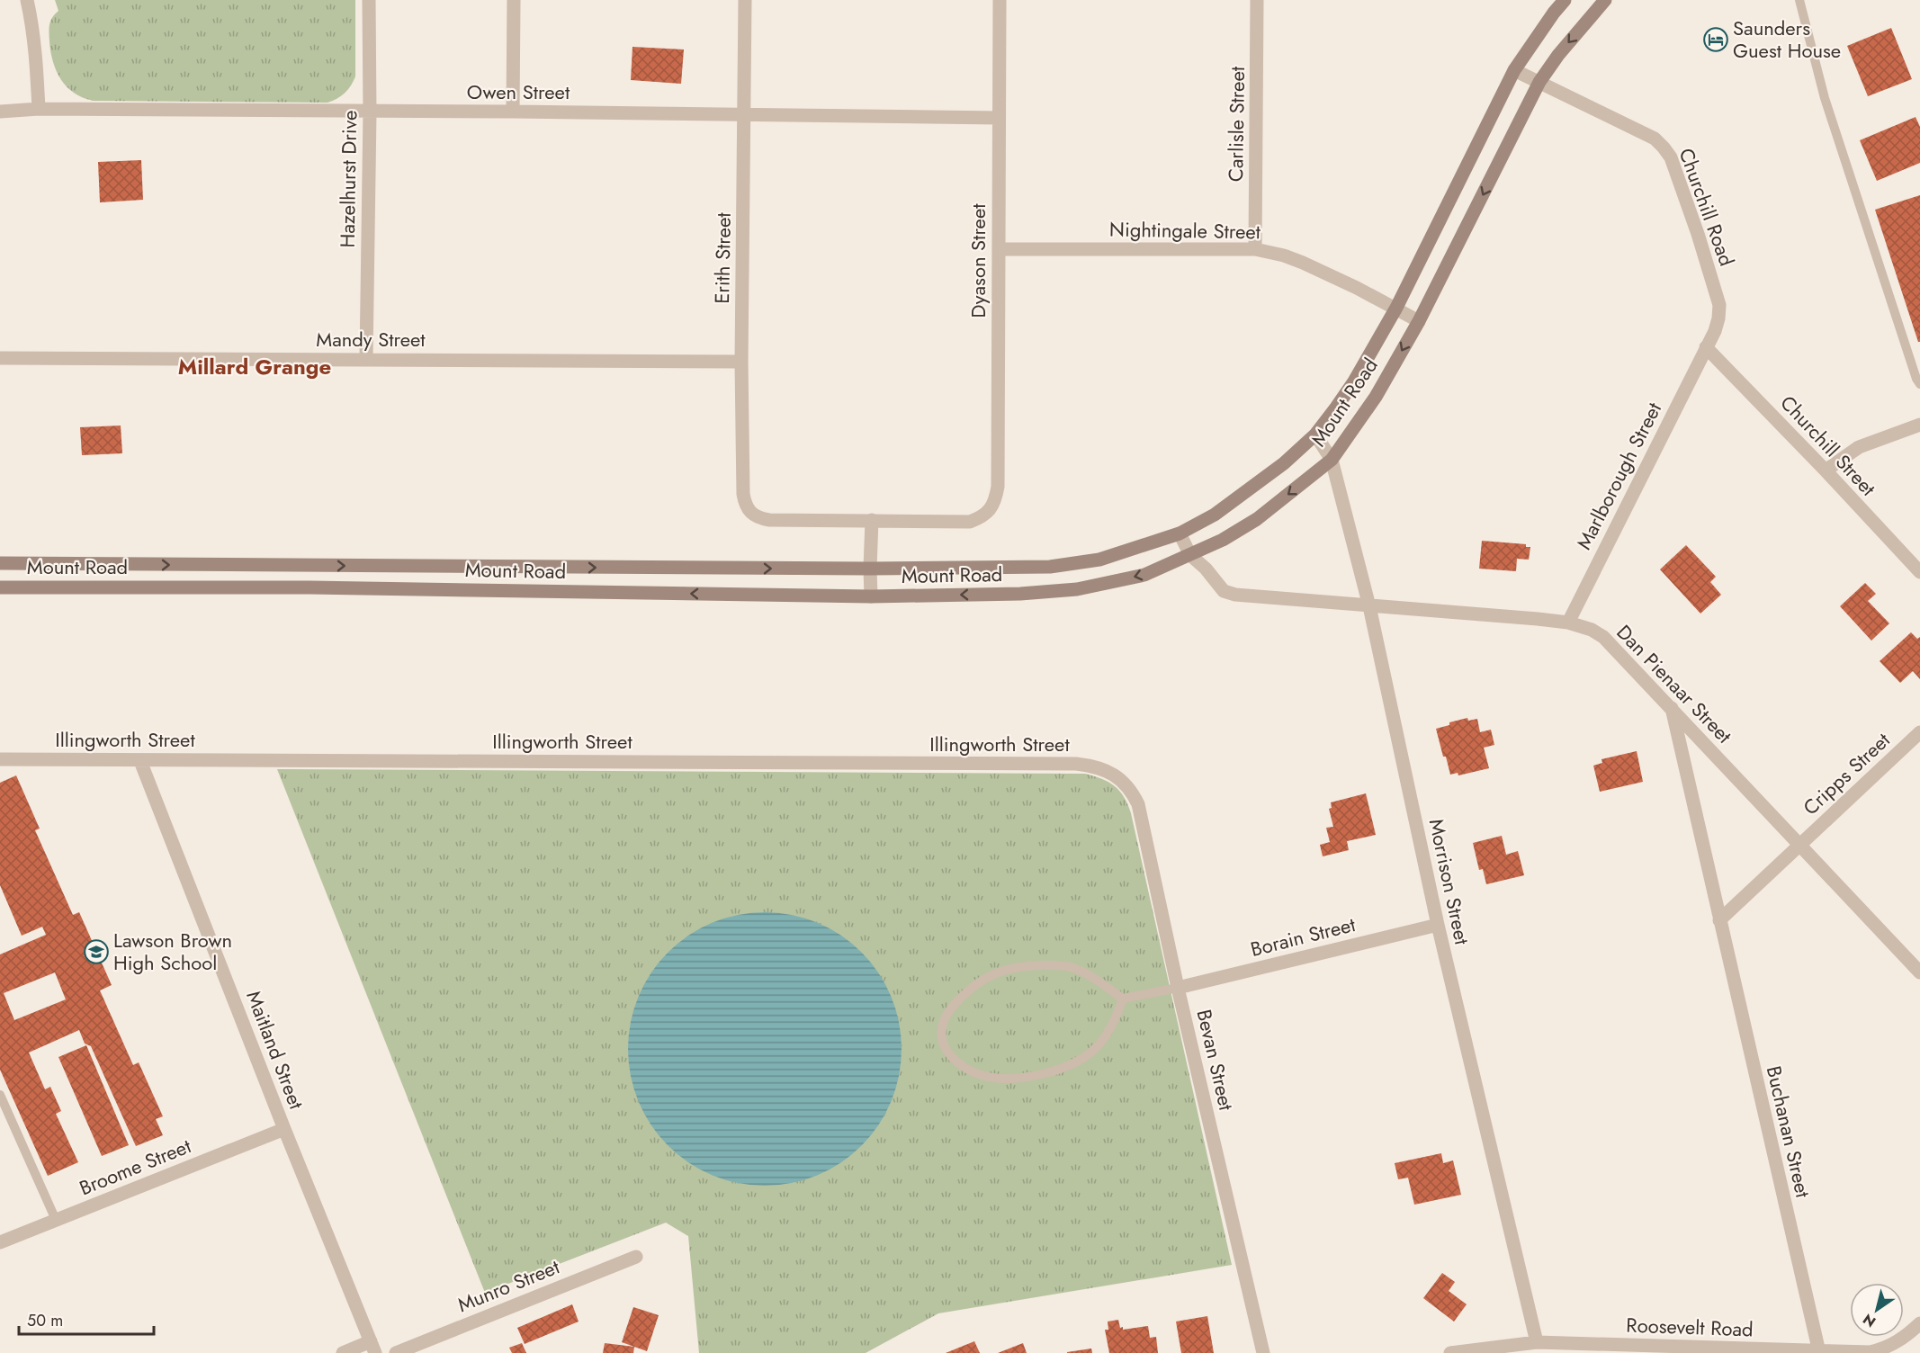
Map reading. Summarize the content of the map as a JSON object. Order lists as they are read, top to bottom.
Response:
{
  "streets": {
    "main road": ["Mount Road"],
    "street": [
      "Owen Street",
      "Carlisle Street",
      "Hazelhurst Drive",
      "Churchill Road",
      "Nightingale Street",
      "Erith Street",
      "Dyason Street",
      "Mandy Street",
      "Churchill Street",
      "Marlborough Street",
      "Dan Pienaar Street",
      "Illingworth Street",
      "Cripps Street",
      "Morrison Street",
      "Borain Street",
      "Maitland Street",
      "Bevan Street",
      "Buchanan Street",
      "Broome Street",
      "Munro Street",
      "Roosevelt Road"
    ]
  },
  "crossings": [
    ["Owen Street", "Hazelhurst Drive"],
    ["Owen Street", "Erith Street"],
    ["Owen Street", "Dyason Street"],
    ["Carlisle Street", "Nightingale Street"],
    ["Hazelhurst Drive", "Mandy Street"],
    ["Churchill Road", "Mount Road"],
    ["Churchill Road", "Churchill Street"],
    ["Churchill Road", "Marlborough Street"],
    ["Nightingale Street", "Dyason Street"],
    ["Nightingale Street", "Mount Road"],
    ["Erith Street", "Dyason Street"],
    ["Erith Street", "Mandy Street"],
    ["Mount Road", "Dan Pienaar Street"],
    ["Mount Road", "Morrison Street"],
    ["Churchill Street", "Marlborough Street"],
    ["Marlborough Street", "Dan Pienaar Street"],
    ["Dan Pienaar Street", "Cripps Street"],
    ["Dan Pienaar Street", "Morrison Street"],
    ["Dan Pienaar Street", "Buchanan Street"],
    ["Illingworth Street", "Maitland Street"],
    ["Illingworth Street", "Bevan Street"],
    ["Morrison Street", "Borain Street"],
    ["Morrison Street", "Roosevelt Road"],
    ["Borain Street", "Bevan Street"],
    ["Maitland Street", "Broome Street"],
    ["Buchanan Street", "Roosevelt Road"]
  ],
  "districts": ["Millard Grange"],
  "places": {
    "hotel": ["Saunders Guest House"],
    "school or university": ["Lawson Brown High School"]
  },
  "scale_bar": "50 m",
  "north": "bottom left"
}
